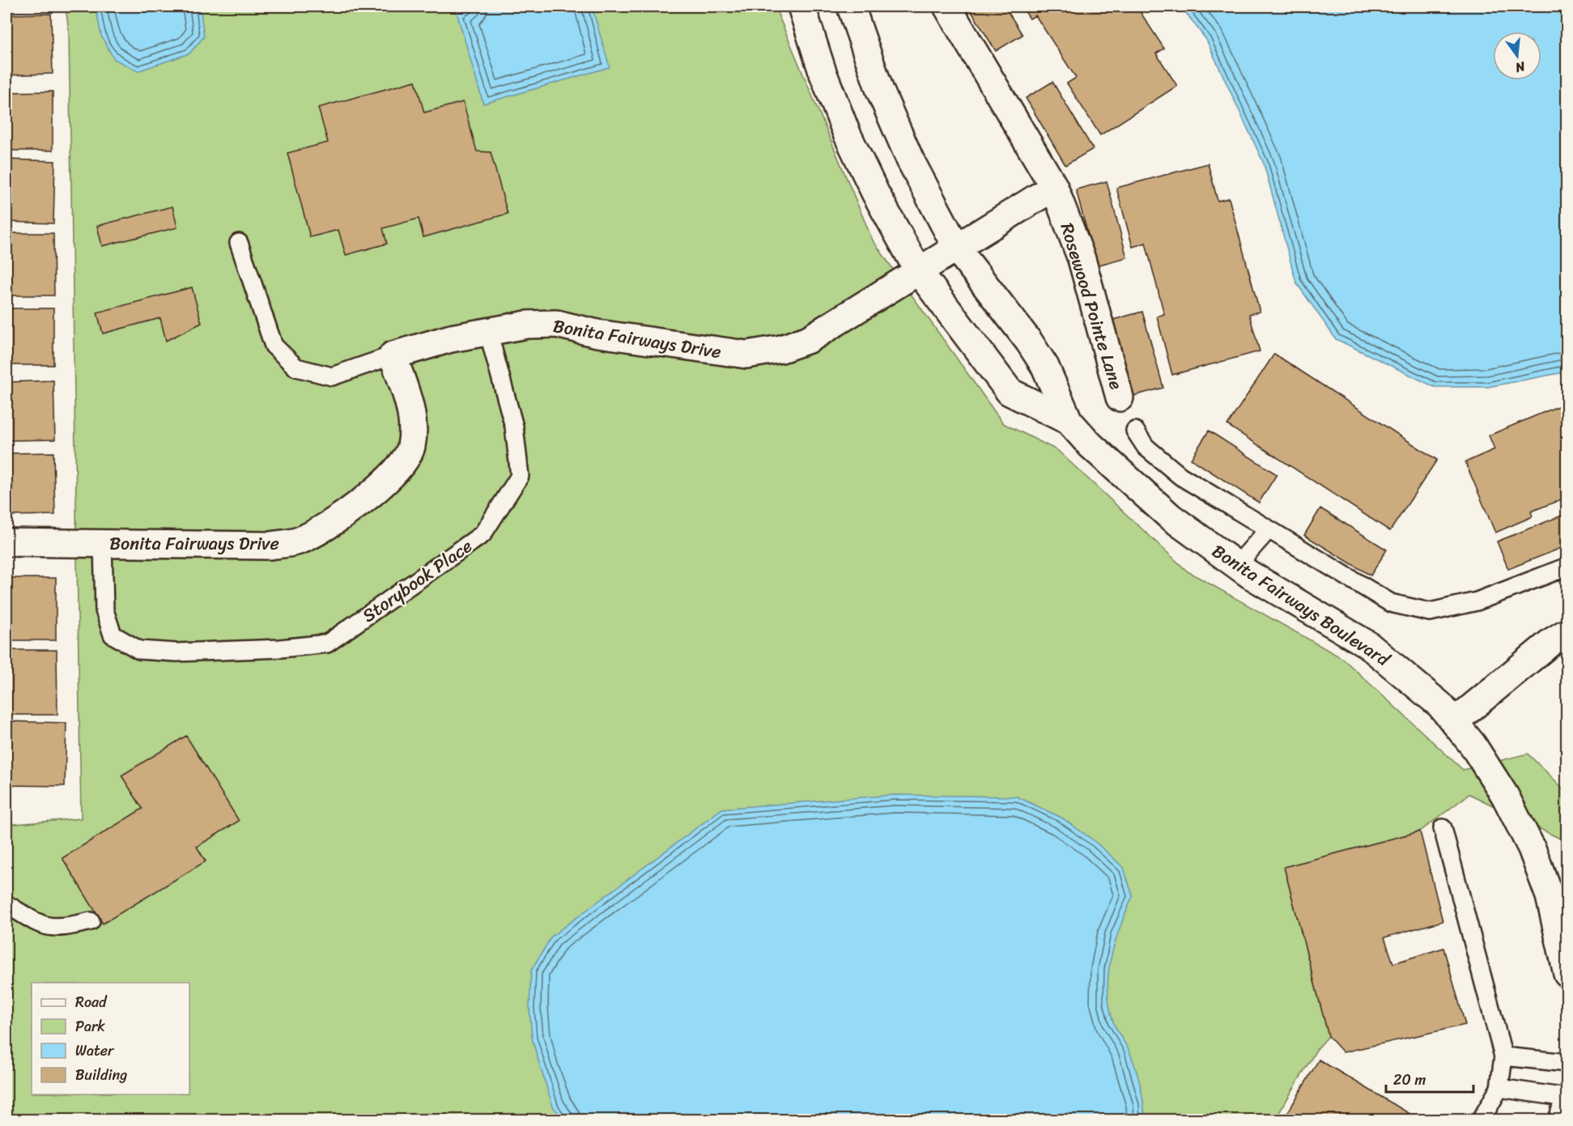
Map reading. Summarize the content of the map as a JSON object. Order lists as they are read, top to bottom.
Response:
{
  "streets": {
    "street": ["Rosewood Pointe Lane", "Bonita Fairways Drive", "Bonita Fairways Boulevard"],
    "lane": ["Storybook Place"]
  },
  "crossings": [
    ["Bonita Fairways Drive", "Storybook Place"],
    ["Bonita Fairways Drive", "Bonita Fairways Boulevard"]
  ],
  "legend": [
    "Road",
    "Park",
    "Water",
    "Building"
  ],
  "scale_bar": "20 m",
  "north": "bottom"
}
